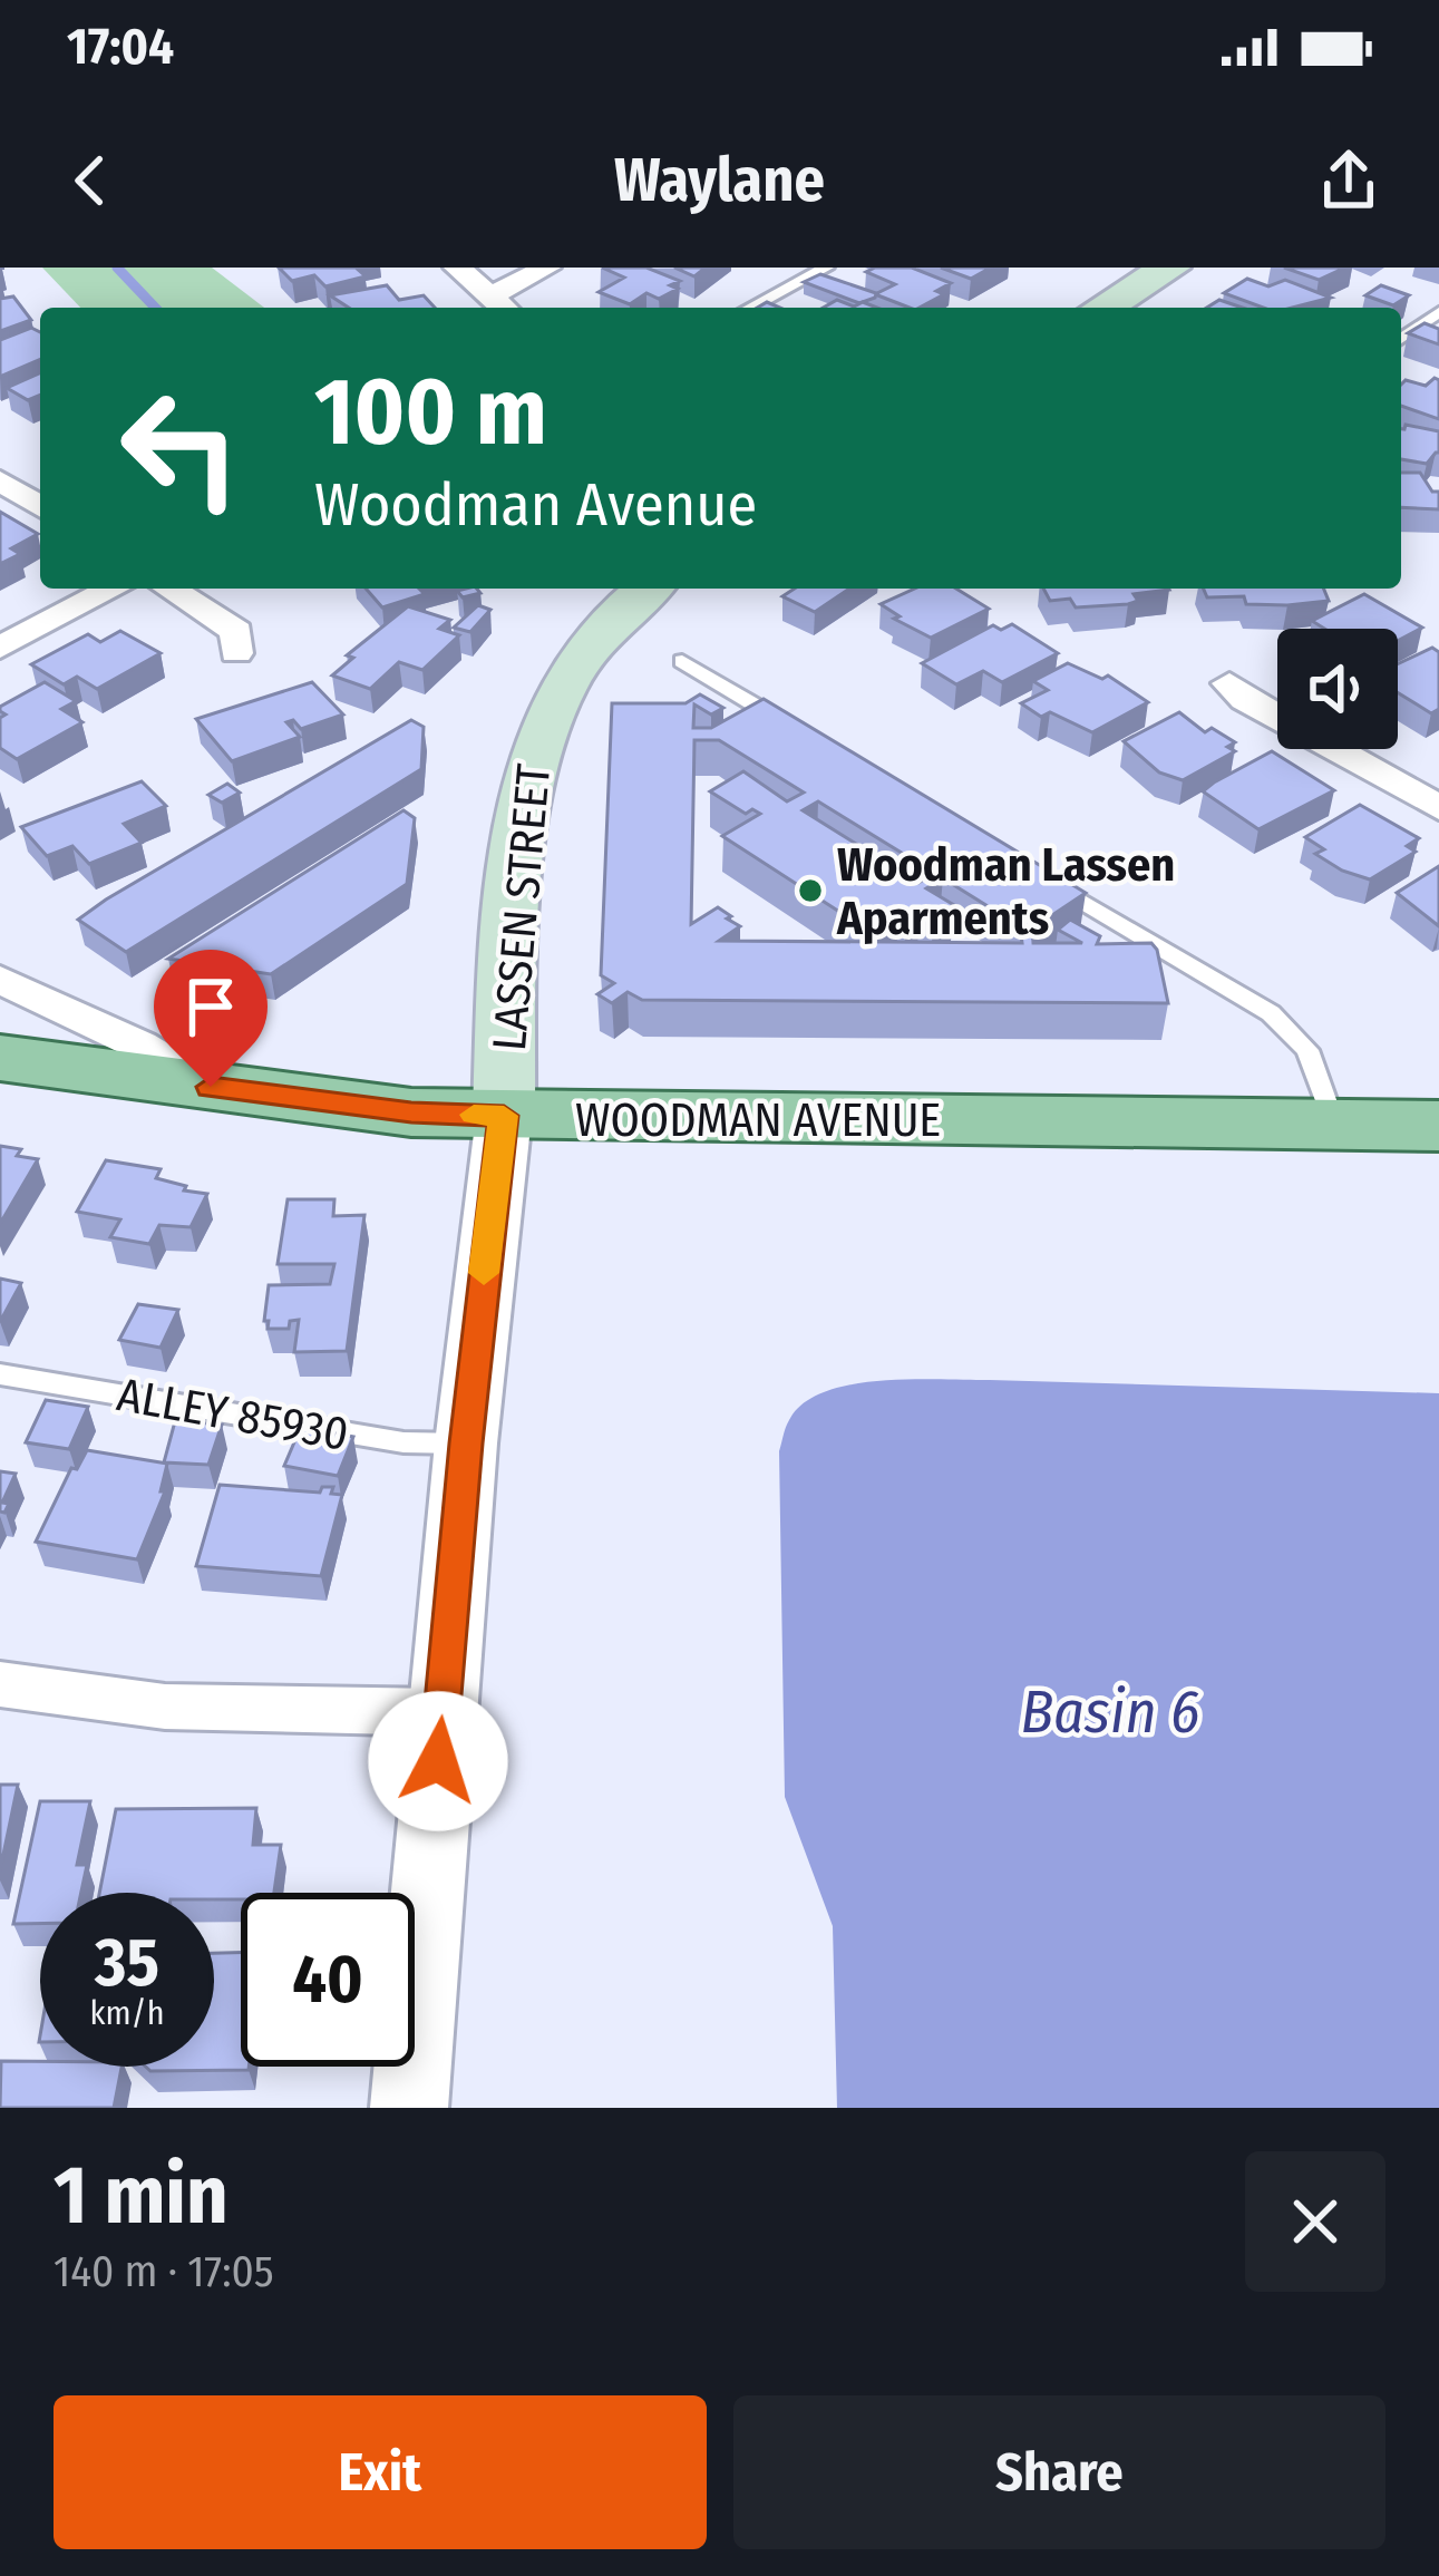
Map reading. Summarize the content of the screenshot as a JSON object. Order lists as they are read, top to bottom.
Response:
{
  "streets": {
    "main road": ["LASSEN STREET", "WOODMAN AVENUE"],
    "lane": ["ALLEY 85930"]
  },
  "crossings": [
    ["LASSEN STREET", "WOODMAN AVENUE"]
  ],
  "water": ["Basin 6"],
  "places": ["Woodman Lassen Aparments"],
  "page": {
    "status": "17:04",
    "header": "Waylane",
    "turn": ["100 m", "Woodman Avenue"],
    "speed": "35 km/h",
    "limit": "40",
    "heading": ["1 min", "140 m · 17:05"],
    "buttons": ["Exit", "Share"]
  }
}
